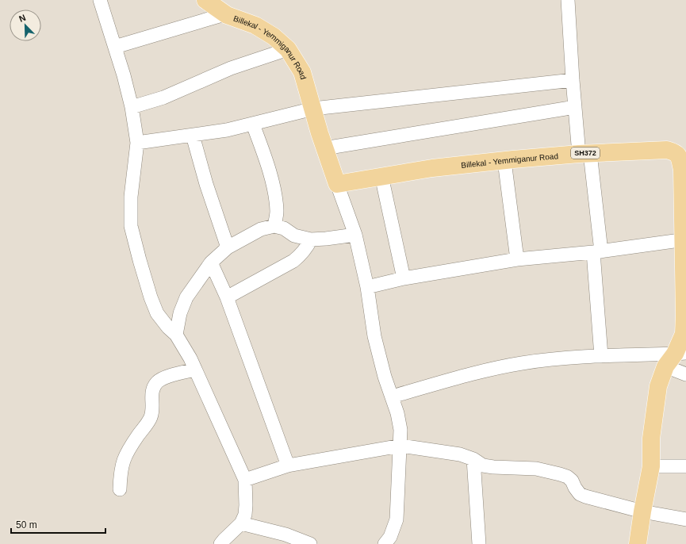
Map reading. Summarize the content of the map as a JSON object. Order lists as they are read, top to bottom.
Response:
{
  "streets": {
    "main road": ["Billekal - Yemmiganur Road", "SH372"]
  },
  "scale_bar": "50 m",
  "north": "top left"
}
